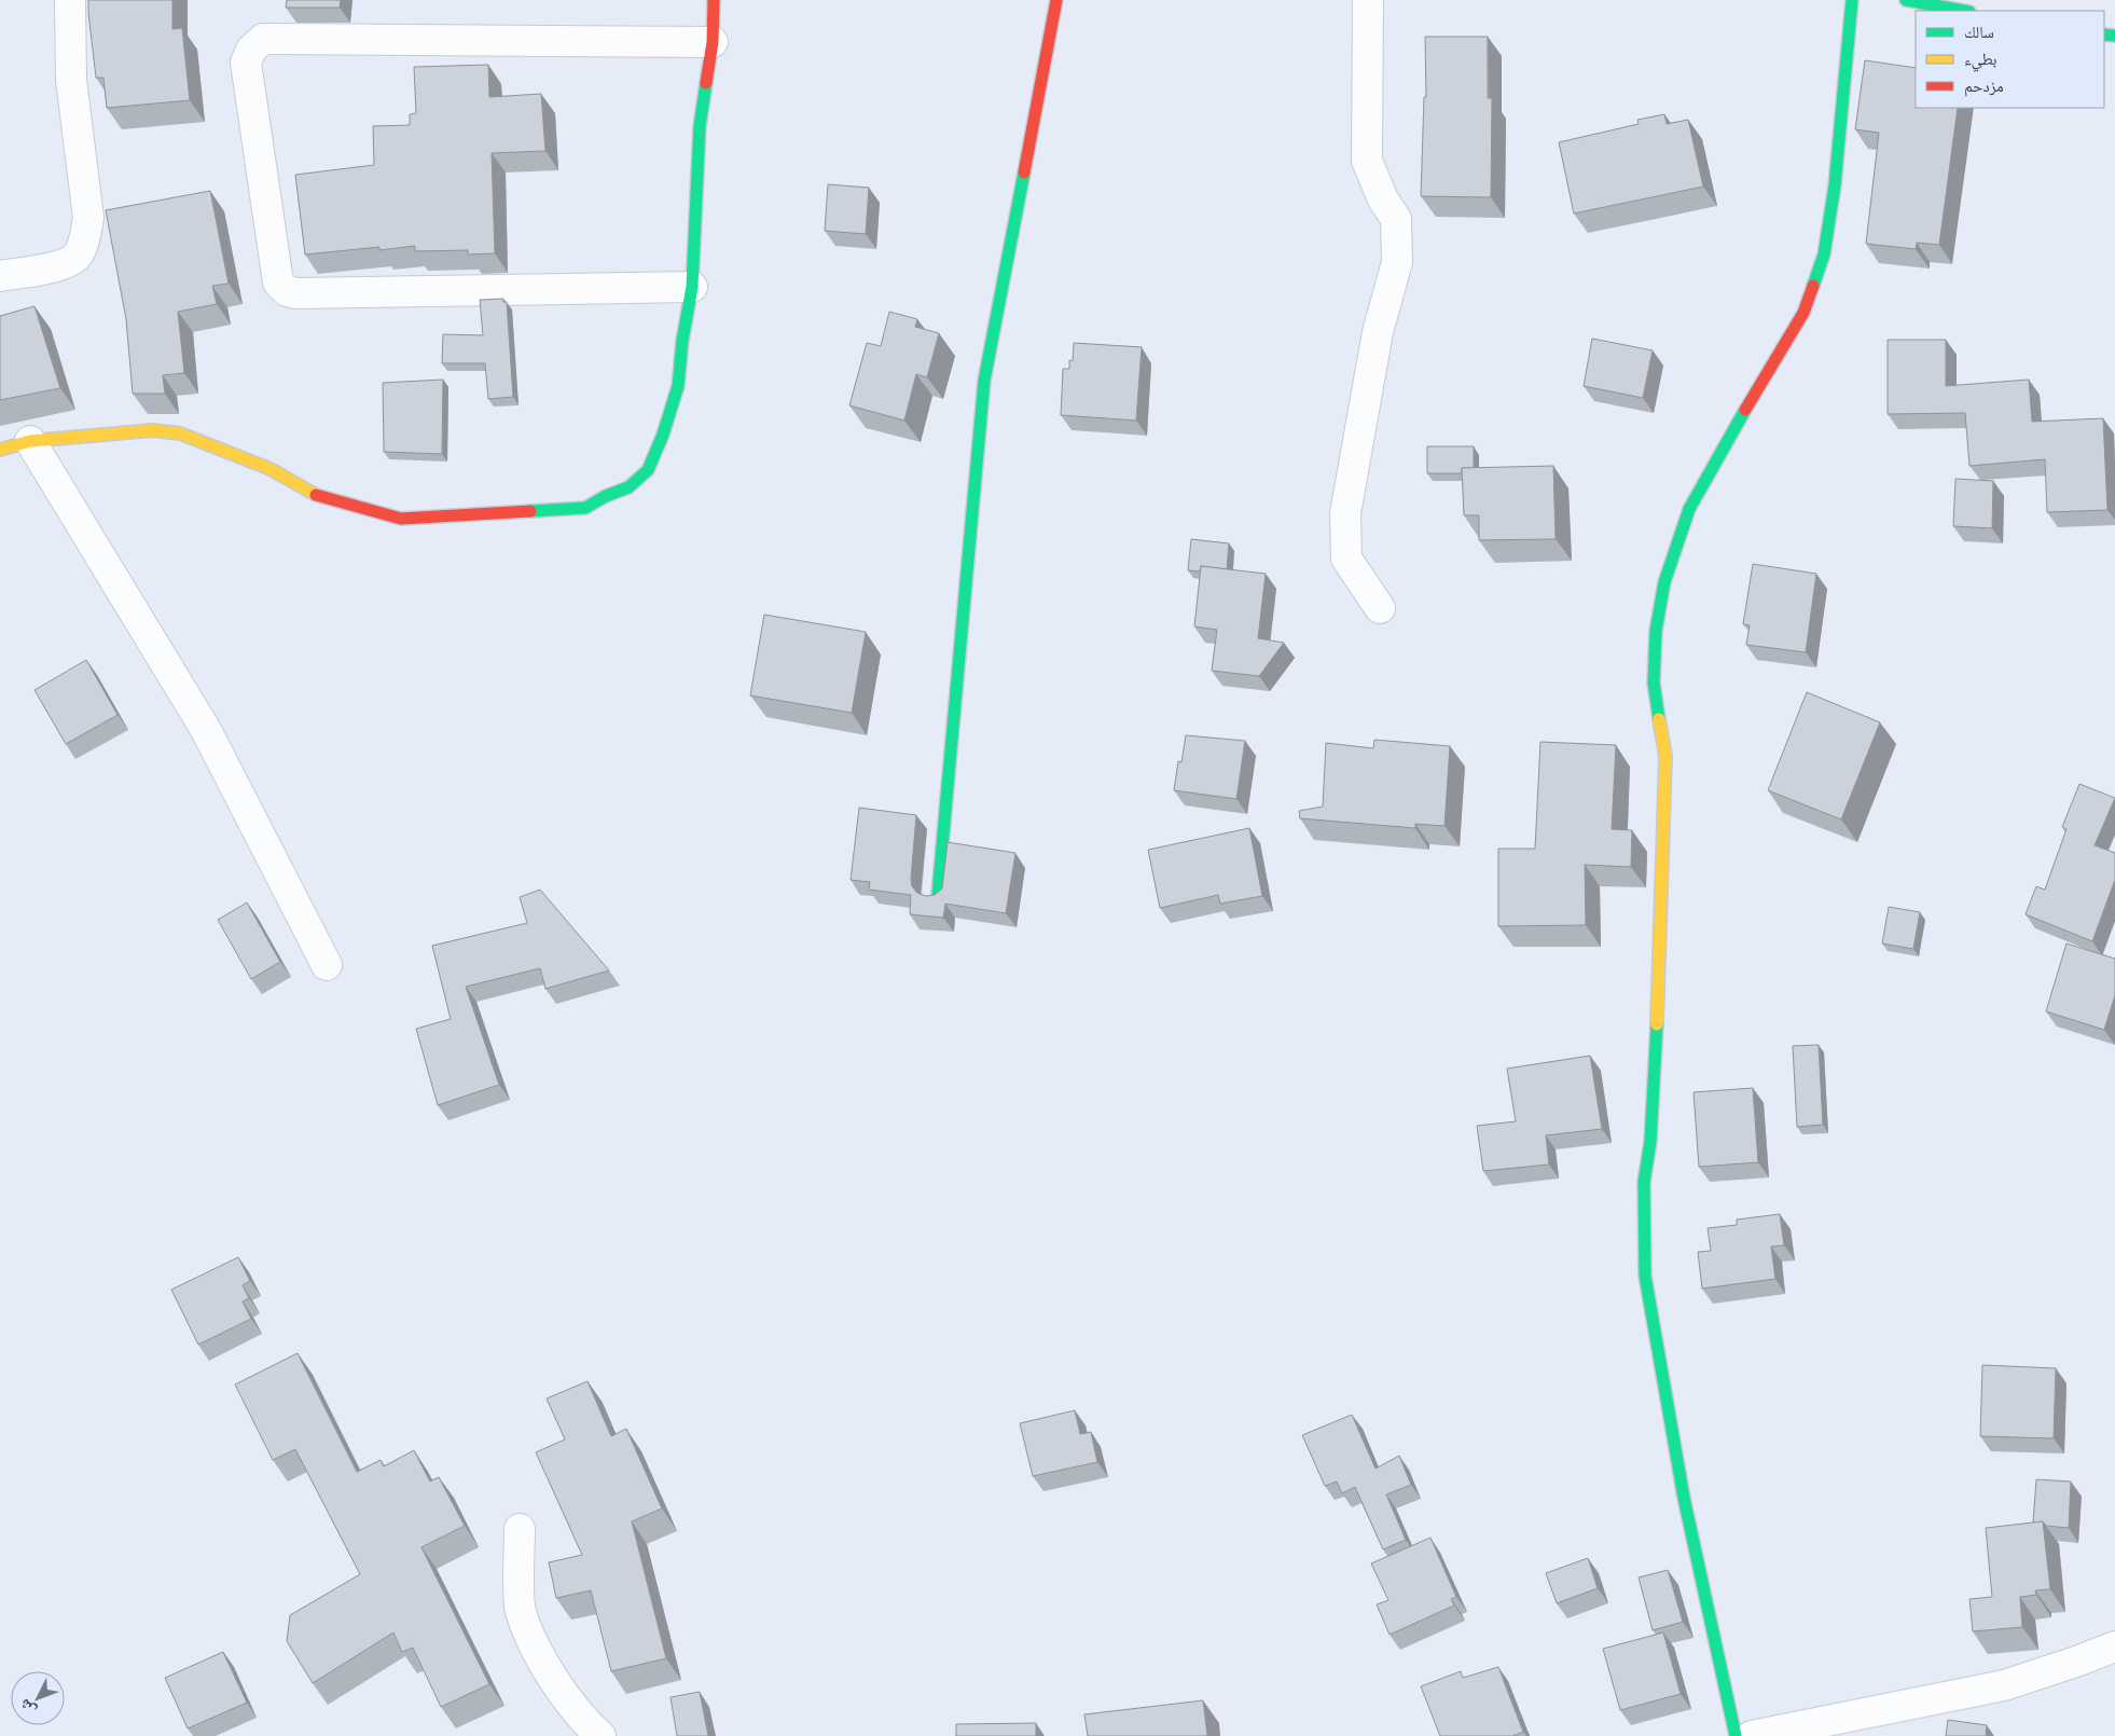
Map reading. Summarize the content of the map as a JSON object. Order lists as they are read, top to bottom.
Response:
{
  "legend": ["سالك", "بطيء", "مزدحم"],
  "north": "bottom left"
}
